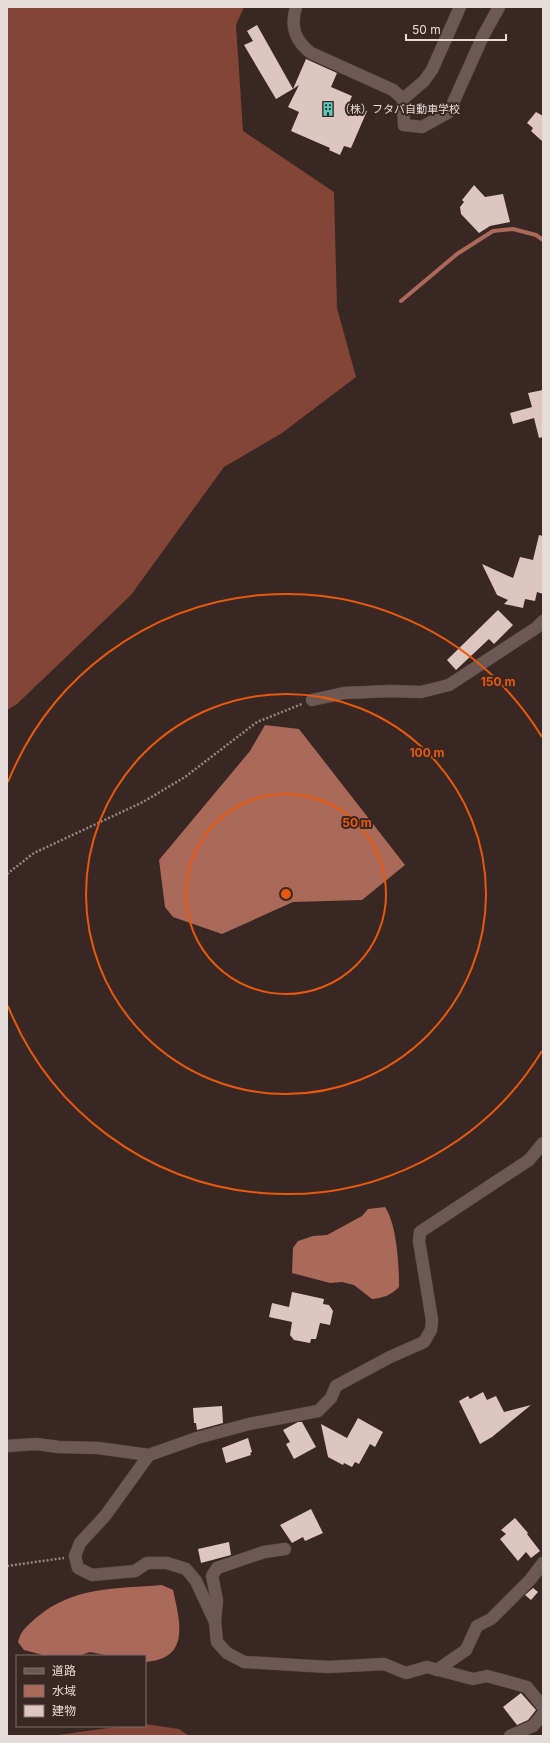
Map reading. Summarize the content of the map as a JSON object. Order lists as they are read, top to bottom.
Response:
{
  "places": {
    "building": ["（株）フタバ自動車学校"]
  },
  "legend": ["道路", "水域", "建物"],
  "scale_bar": "50 m",
  "rings": ["150 m", "100 m", "50 m"]
}
